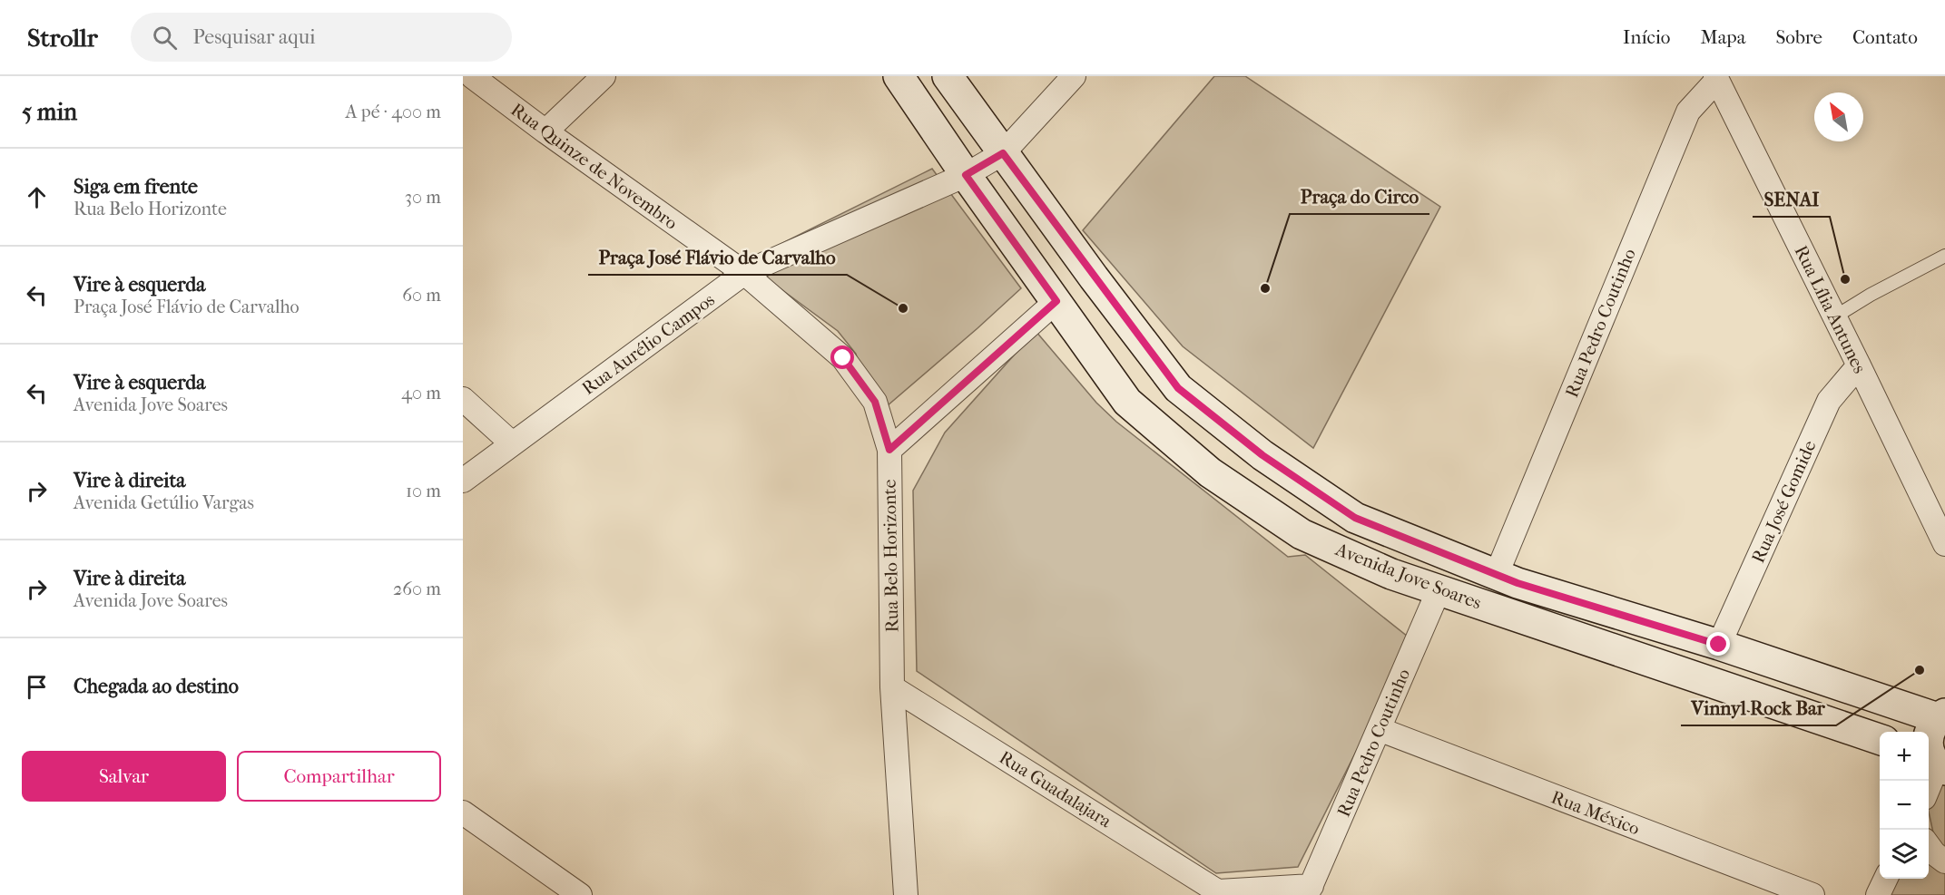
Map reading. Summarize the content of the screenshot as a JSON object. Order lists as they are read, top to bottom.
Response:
{
  "streets": {
    "main road": ["Avenida Jove Soares"],
    "street": [
      "Rua Quinze de Novembro",
      "Rua Lília Antunes",
      "Rua Pedro Coutinho",
      "Rua Aurélio Campos",
      "Rua José Gomide",
      "Rua Belo Horizonte",
      "Rua Guadalajara",
      "Rua México"
    ]
  },
  "crossings": [
    ["Rua Quinze de Novembro", "Rua Aurélio Campos"],
    ["Rua Quinze de Novembro", "Rua Belo Horizonte"],
    ["Rua Lília Antunes", "Rua Pedro Coutinho"],
    ["Rua Lília Antunes", "Rua José Gomide"],
    ["Rua Pedro Coutinho", "Avenida Jove Soares"],
    ["Rua Pedro Coutinho", "Rua Guadalajara"],
    ["Rua Pedro Coutinho", "Rua México"],
    ["Rua Aurélio Campos", "Rua Belo Horizonte"],
    ["Rua Aurélio Campos", "Avenida Jove Soares"],
    ["Rua José Gomide", "Avenida Jove Soares"],
    ["Rua Belo Horizonte", "Rua Guadalajara"]
  ],
  "places": [
    "SENAI",
    "Praça do Circo",
    "Praça José Flávio de Carvalho",
    "Vinnyl Rock Bar"
  ],
  "north": "top left",
  "page": {
    "header": "Strollr",
    "search": "Pesquisar aqui",
    "nav": [
      "Início",
      "Mapa",
      "Sobre",
      "Contato"
    ],
    "heading": ["5 min", "A pé · 400 m"],
    "list": [
      ["Siga em frente", "Rua Belo Horizonte", "30 m"],
      ["Vire à esquerda", "Praça José Flávio de Carvalho", "60 m"],
      ["Vire à esquerda", "Avenida Jove Soares", "40 m"],
      ["Vire à direita", "Avenida Getúlio Vargas", "10 m"],
      ["Vire à direita", "Avenida Jove Soares", "260 m"],
      "Chegada ao destino"
    ],
    "map_buttons": ["+", "−"],
    "buttons": ["Salvar", "Compartilhar"]
  }
}
